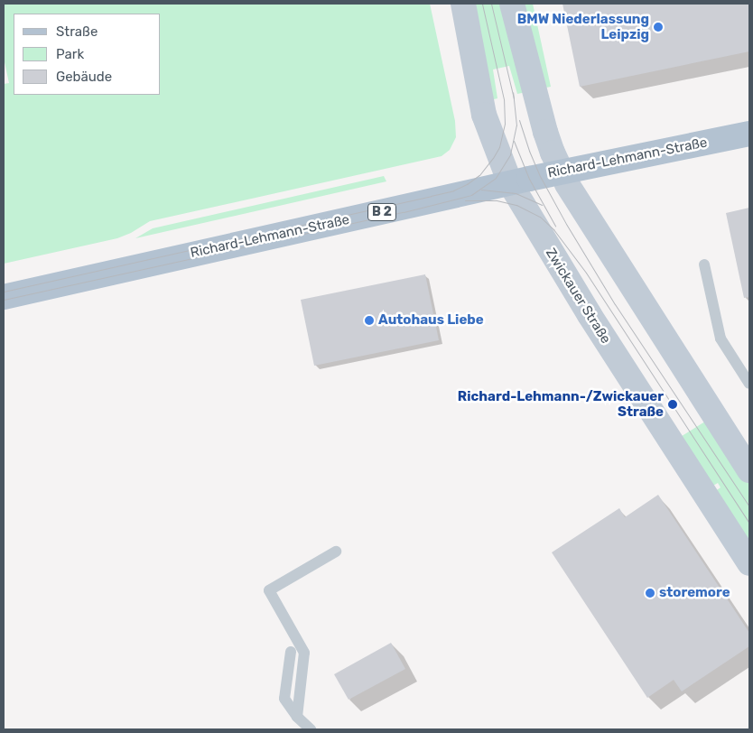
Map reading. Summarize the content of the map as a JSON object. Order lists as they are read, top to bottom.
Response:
{
  "streets": {
    "main road": ["Richard-Lehmann-Straße", "B 2", "Zwickauer Straße"]
  },
  "crossings": [
    ["Richard-Lehmann-Straße", "Zwickauer Straße"]
  ],
  "places": [
    "BMW Niederlassung Leipzig",
    "Autohaus Liebe",
    "Richard-Lehmann-/Zwickauer Straße",
    "storemore"
  ],
  "legend": ["Straße", "Park", "Gebäude"]
}
